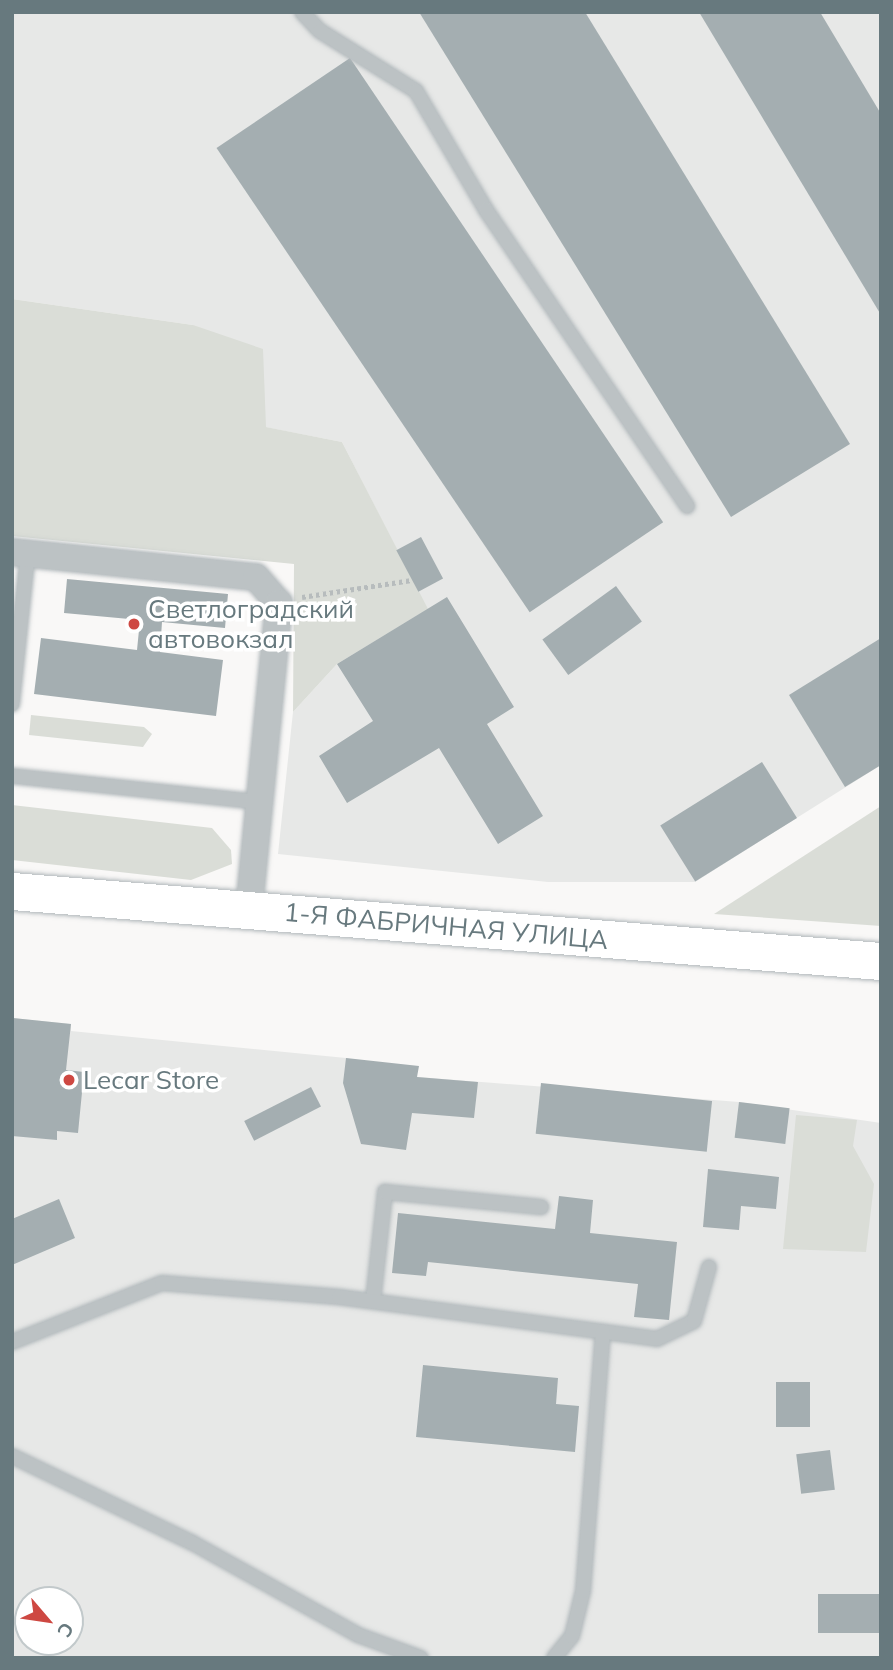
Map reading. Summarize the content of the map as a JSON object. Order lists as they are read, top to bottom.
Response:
{
  "streets": {
    "main road": ["1-Я ФАБРИЧНАЯ УЛИЦА"]
  },
  "places": ["Светлоградский автовокзал", "Lecar Store"],
  "north": "bottom right"
}
